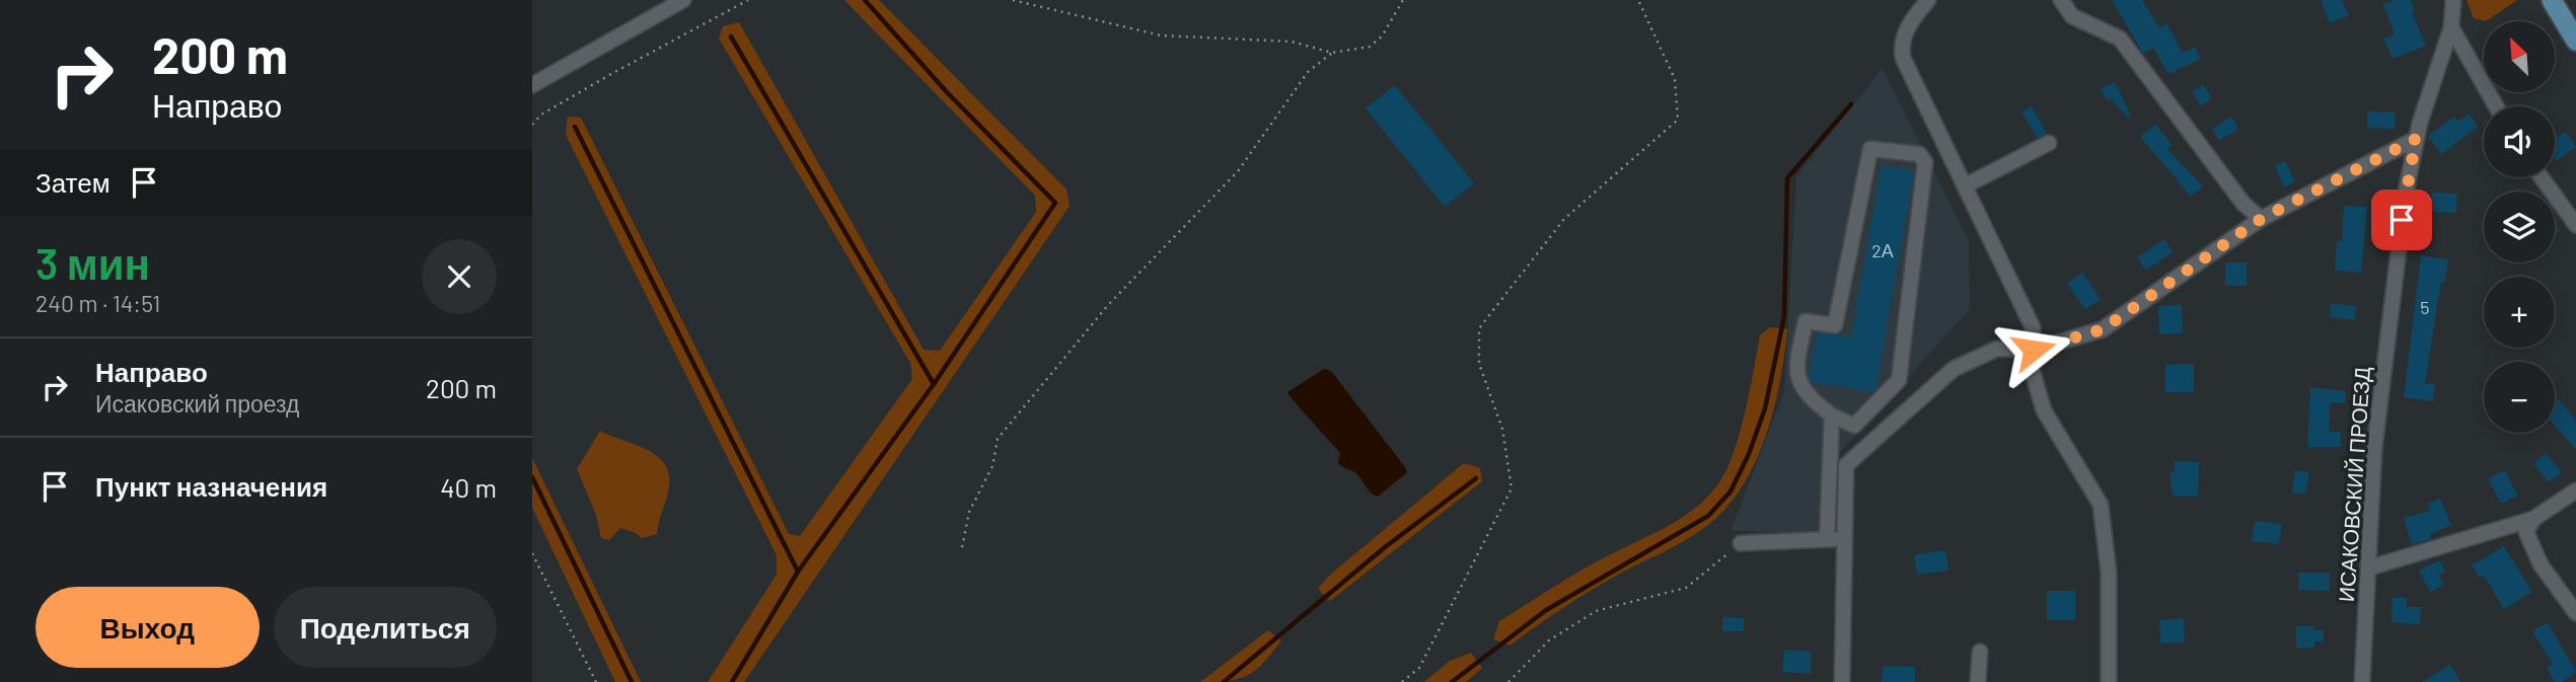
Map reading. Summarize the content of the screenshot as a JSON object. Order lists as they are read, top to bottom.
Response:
{
  "streets": {
    "street": ["ИСАКОВСКИЙ ПРОЕЗД"]
  },
  "house_numbers": ["2А", "5"],
  "north": "top left",
  "page": {
    "turn": ["200 m", "Направо"],
    "map_buttons": ["+", "−"],
    "then": "Затем",
    "heading": ["3 мин", "240 m · 14:51"],
    "list": [
      {
        "name": "Направо",
        "note": "Исаковский проезд",
        "value": "200 m"
      },
      {
        "name": "Пункт назначения",
        "value": "40 m"
      }
    ],
    "buttons": ["Выход", "Поделиться"]
  }
}
